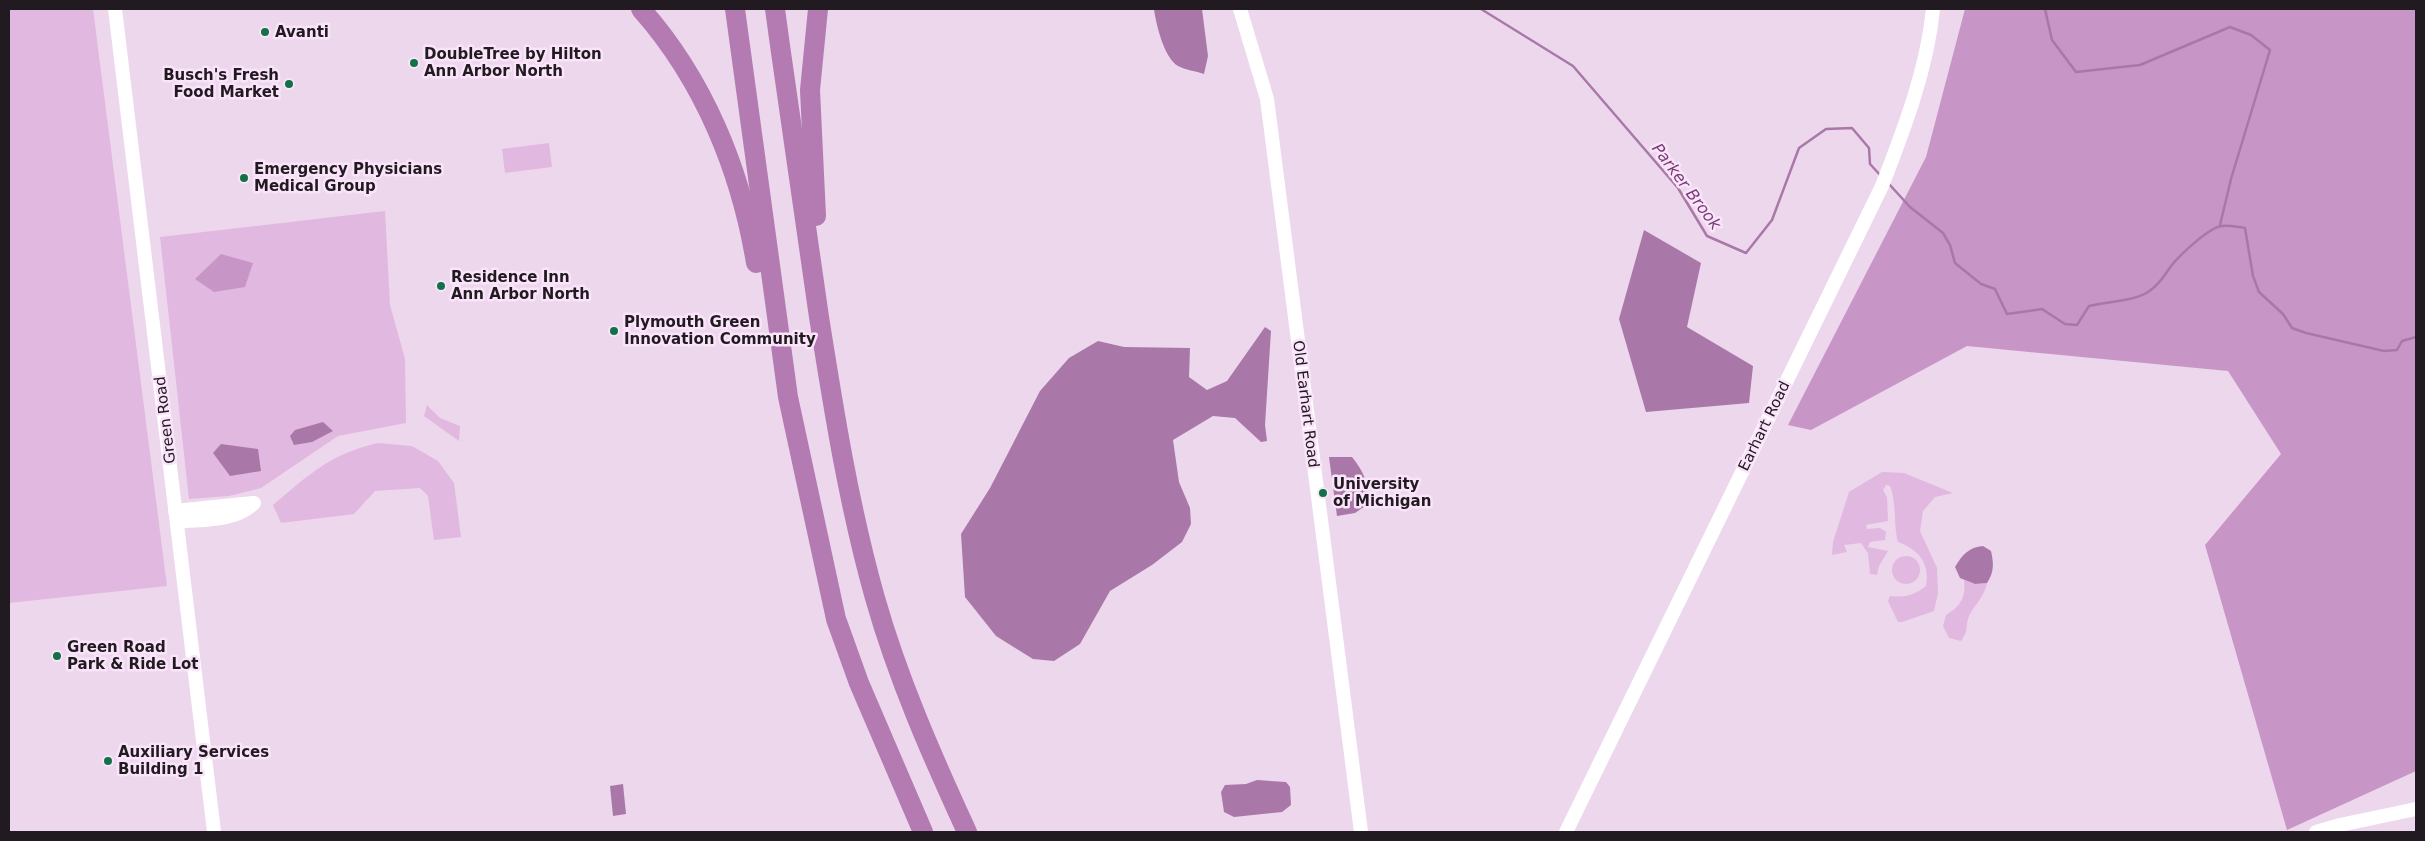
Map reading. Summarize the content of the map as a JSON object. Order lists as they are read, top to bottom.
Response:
{
  "streets": {
    "street": ["Old Earhart Road", "Green Road", "Earhart Road"]
  },
  "water": ["Parker Brook"],
  "places": [
    "Avanti",
    "DoubleTree by Hilton Ann Arbor North",
    "Busch's Fresh Food Market",
    "Emergency Physicians Medical Group",
    "Residence Inn Ann Arbor North",
    "Plymouth Green Innovation Community",
    "University of Michigan",
    "Green Road Park & Ride Lot",
    "Auxiliary Services Building 1"
  ]
}
